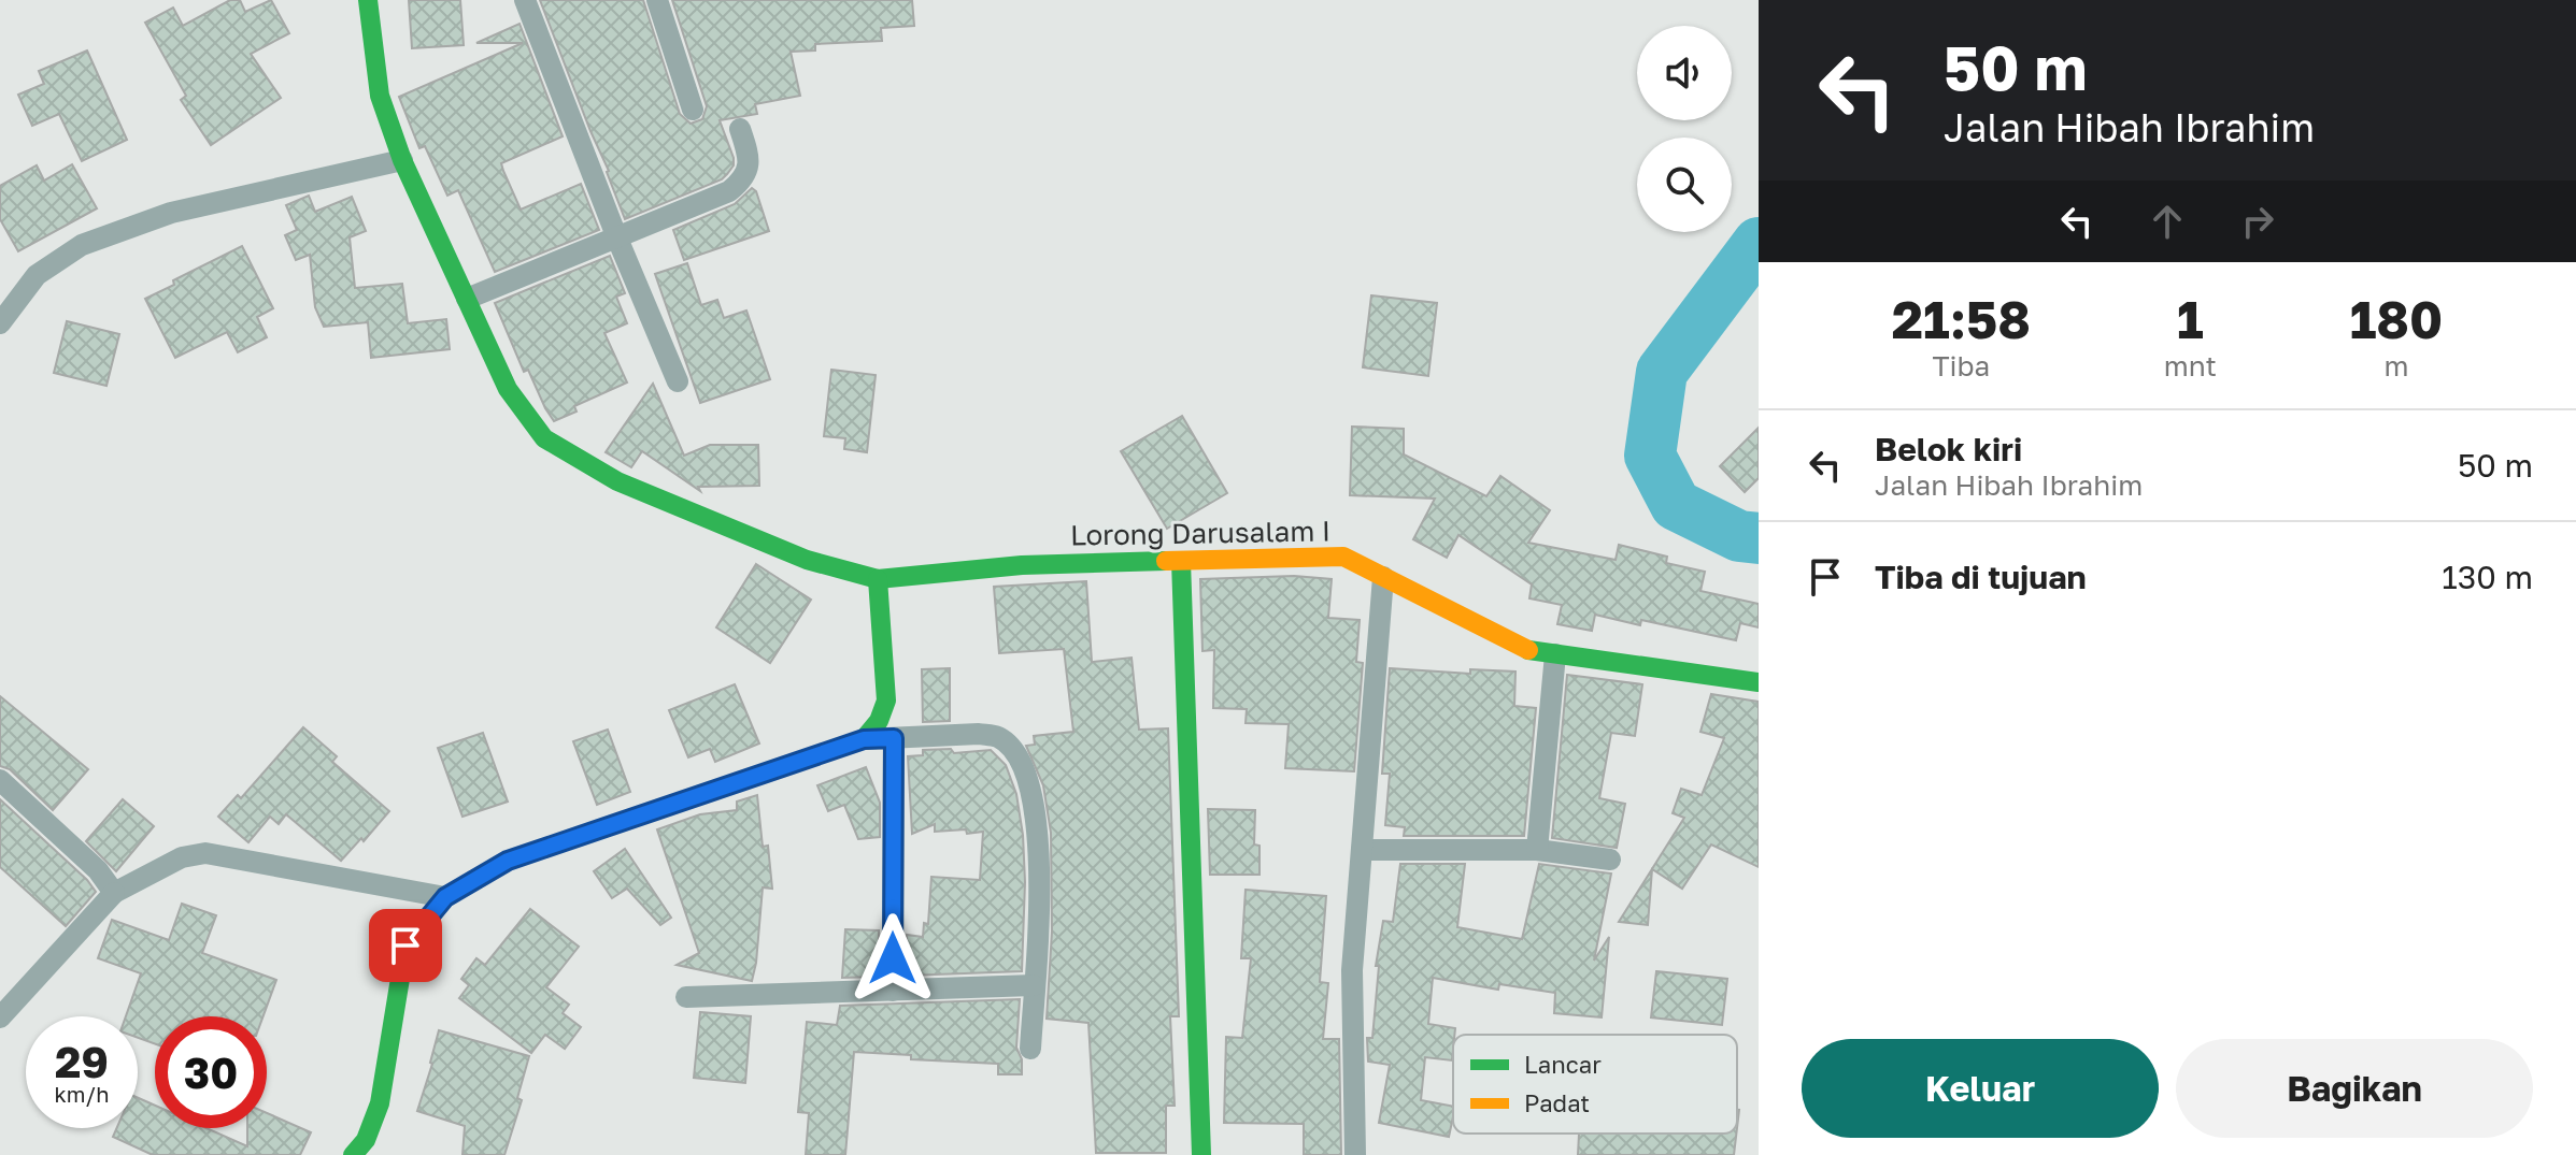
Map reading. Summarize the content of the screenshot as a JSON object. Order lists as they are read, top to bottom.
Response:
{
  "streets": {
    "street": ["Lorong Darusalam I"]
  },
  "legend": ["Lancar", "Padat"],
  "page": {
    "turn": ["50 m", "Jalan Hibah Ibrahim"],
    "eta": [
      "21:58",
      "Tiba",
      "1",
      "mnt",
      "180",
      "m"
    ],
    "list": [
      {
        "name": "Belok kiri",
        "note": "Jalan Hibah Ibrahim",
        "value": "50 m"
      },
      {
        "name": "Tiba di tujuan",
        "value": "130 m"
      }
    ],
    "speed": "29 km/h",
    "limit": "30",
    "buttons": ["Keluar", "Bagikan"]
  }
}
